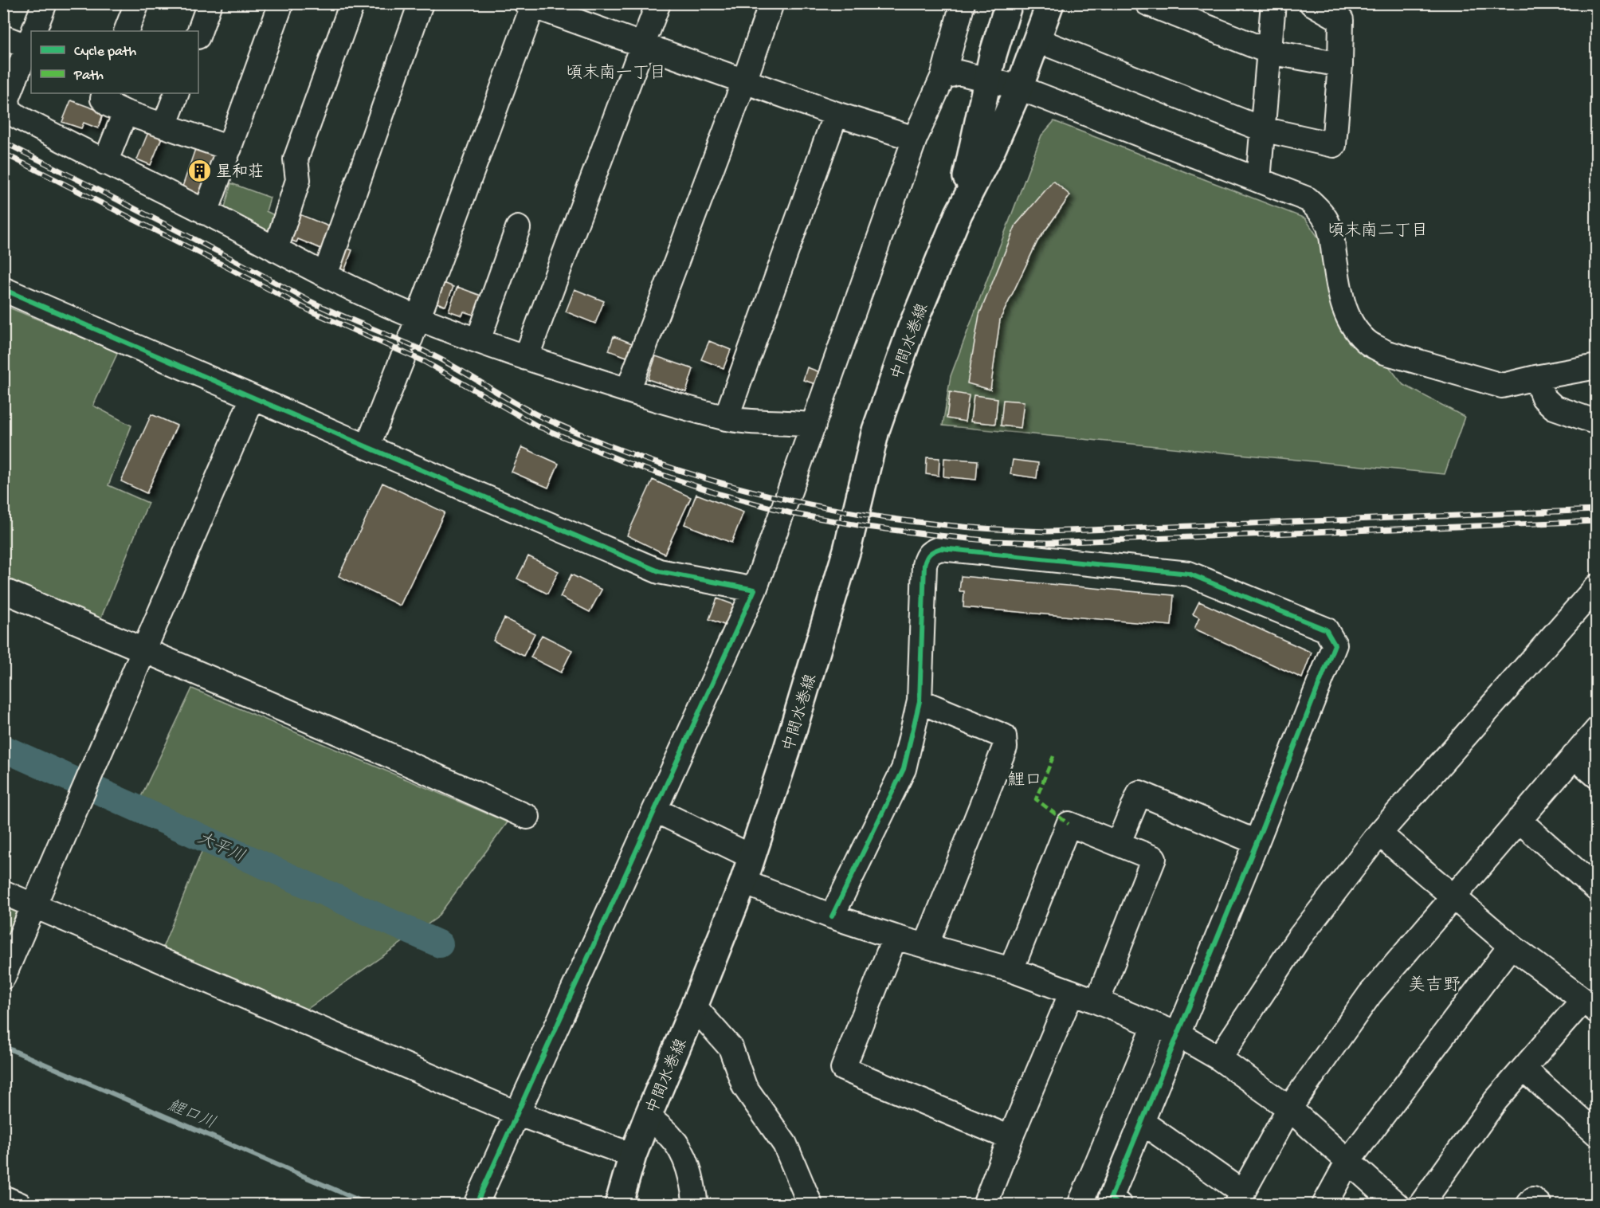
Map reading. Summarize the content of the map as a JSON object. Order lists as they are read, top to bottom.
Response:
{
  "streets": {
    "main road": ["中間水巻線"]
  },
  "districts": [
    "頃末南一丁目",
    "頃末南二丁目",
    "鯉口",
    "美吉野"
  ],
  "water": ["大平川", "鯉口川"],
  "places": {
    "building": ["星和荘"]
  },
  "legend": ["Cycle path", "Path"]
}
